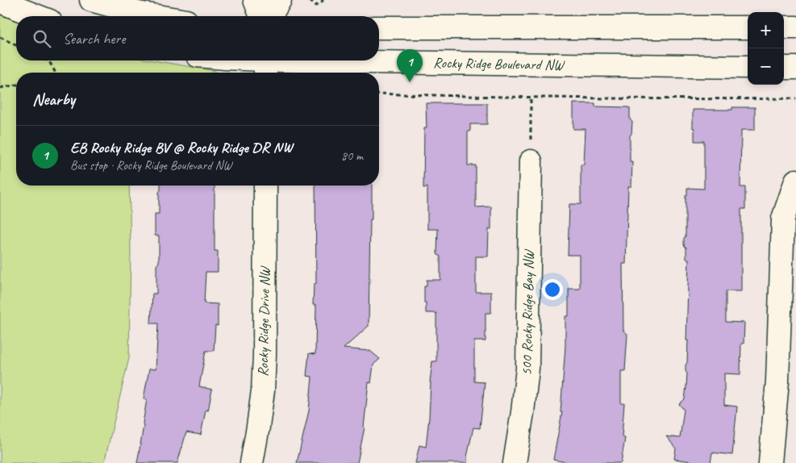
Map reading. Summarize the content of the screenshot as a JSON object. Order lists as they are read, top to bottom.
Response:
{
  "streets": {
    "street": ["Rocky Ridge Boulevard NW", "500 Rocky Ridge Bay NW", "Rocky Ridge Drive NW"]
  },
  "page": {
    "map_buttons": ["+", "−"],
    "search": "Search here",
    "pins": "1",
    "heading": "Nearby",
    "list": [
      {
        "mark": "1",
        "name": "EB Rocky Ridge BV @ Rocky Ridge DR NW",
        "note": "Bus stop · Rocky Ridge Boulevard NW",
        "value": "80 m"
      }
    ]
  }
}
